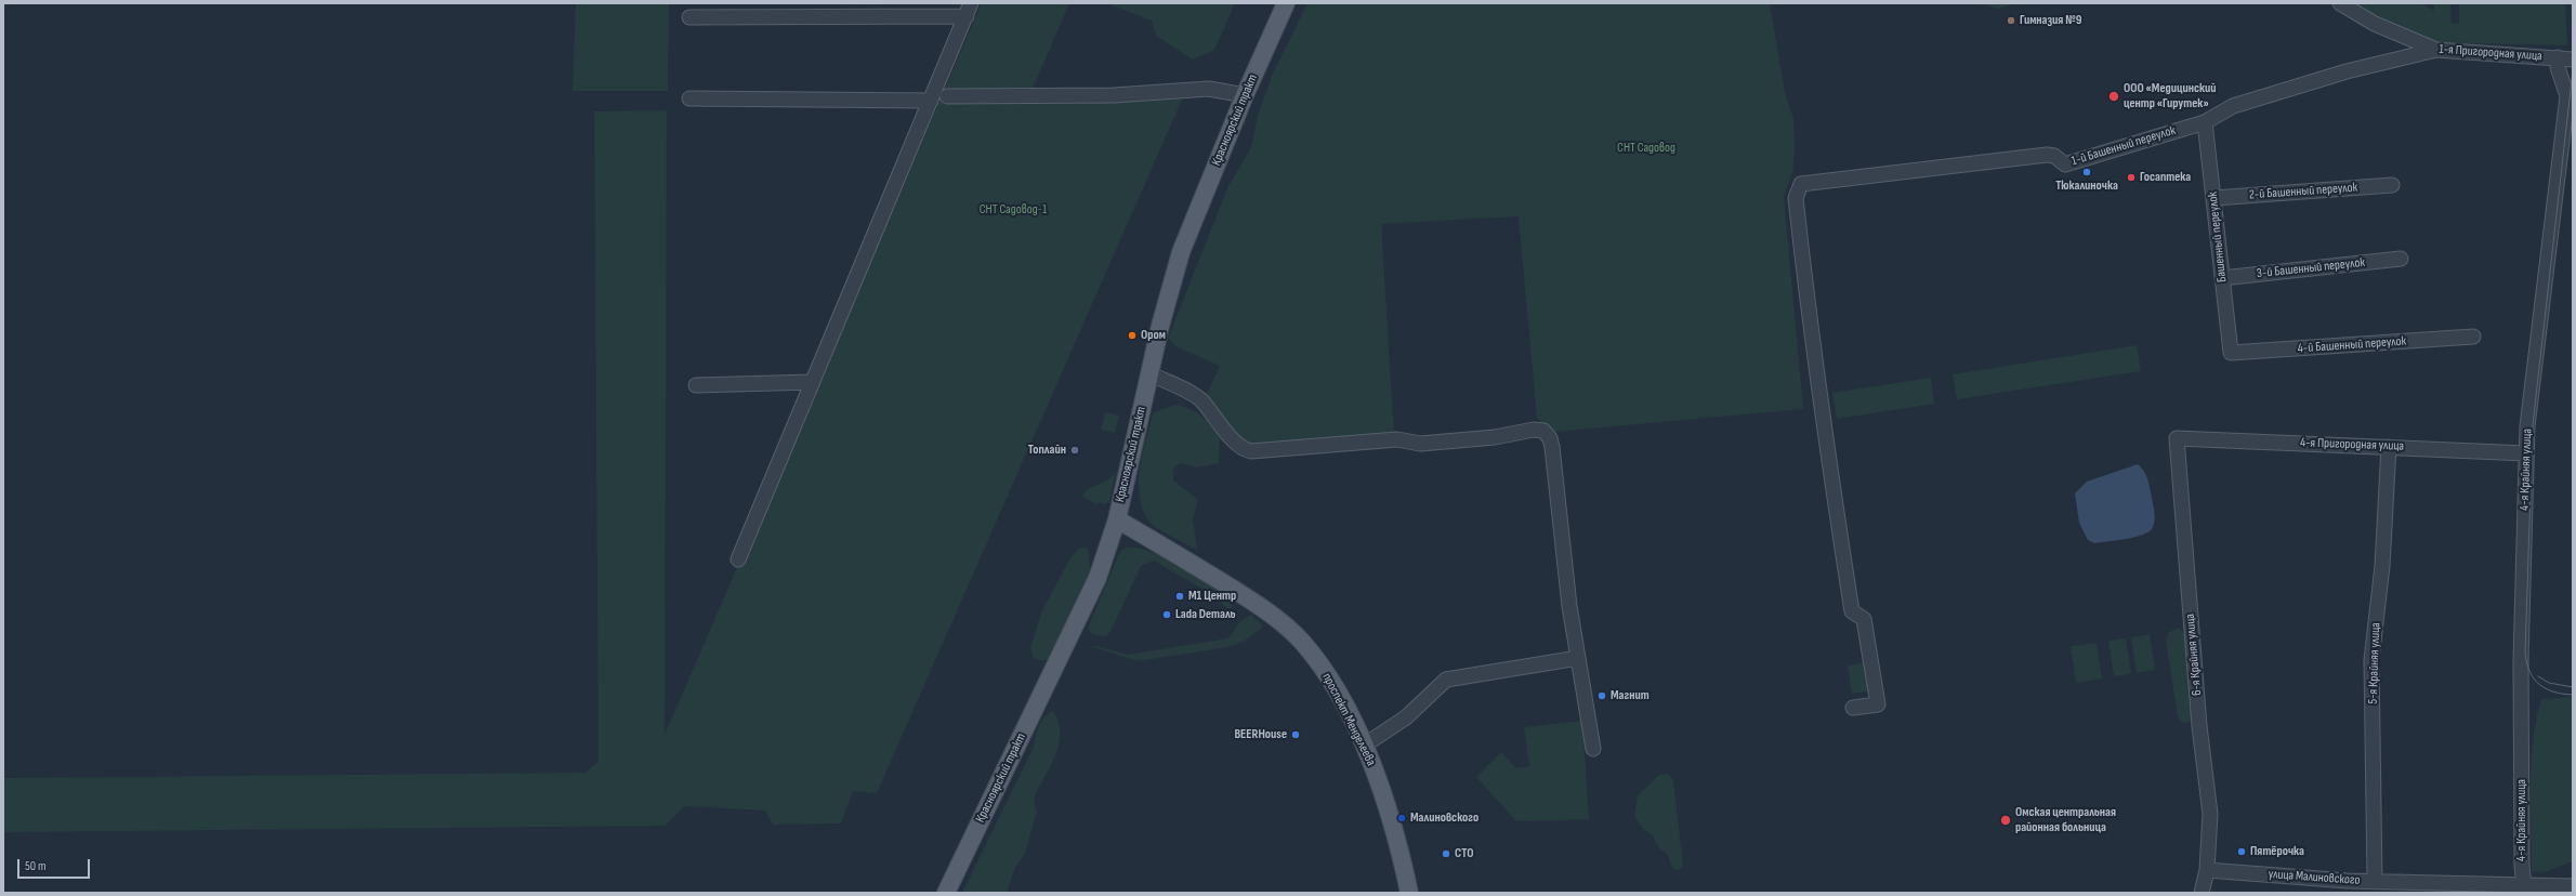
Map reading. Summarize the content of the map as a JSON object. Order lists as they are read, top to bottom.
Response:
{
  "streets": {
    "main road": ["Красноярский тракт", "проспект Менделеева"],
    "street": [
      "1-я Пригородная улица",
      "1-й Башенный переулок",
      "2-й Башенный переулок",
      "Башенный переулок",
      "3-й Башенный переулок",
      "4-й Башенный переулок",
      "4-я Пригородная улица",
      "4-я Крайняя улица",
      "6-я Крайняя улица",
      "5-я Крайняя улица",
      "улица Малиновского"
    ]
  },
  "crossings": [
    ["1-я Пригородная улица", "1-й Башенный переулок"],
    ["1-я Пригородная улица", "4-я Крайняя улица"],
    ["Красноярский тракт", "проспект Менделеева"],
    ["1-й Башенный переулок", "Башенный переулок"],
    ["2-й Башенный переулок", "Башенный переулок"],
    ["Башенный переулок", "3-й Башенный переулок"],
    ["Башенный переулок", "4-й Башенный переулок"],
    ["4-я Пригородная улица", "4-я Крайняя улица"],
    ["4-я Пригородная улица", "6-я Крайняя улица"],
    ["4-я Пригородная улица", "5-я Крайняя улица"],
    ["4-я Крайняя улица", "улица Малиновского"],
    ["6-я Крайняя улица", "улица Малиновского"],
    ["5-я Крайняя улица", "улица Малиновского"]
  ],
  "parks": ["СНТ Садовод", "СНТ Садовод-1"],
  "places": [
    "Гимназия №9",
    "ООО «Медицинский центр «Гирутек»",
    "Тюкалиночка",
    "Госаптека",
    "Ором",
    "Топлайн",
    "М1 Центр",
    "Lada Dеталь",
    "Магнит",
    "BEERHouse",
    "Малиновского",
    "Омская центральная районная больница",
    "Пятёрочка",
    "СТО"
  ],
  "scale_bar": "50 m"
}
